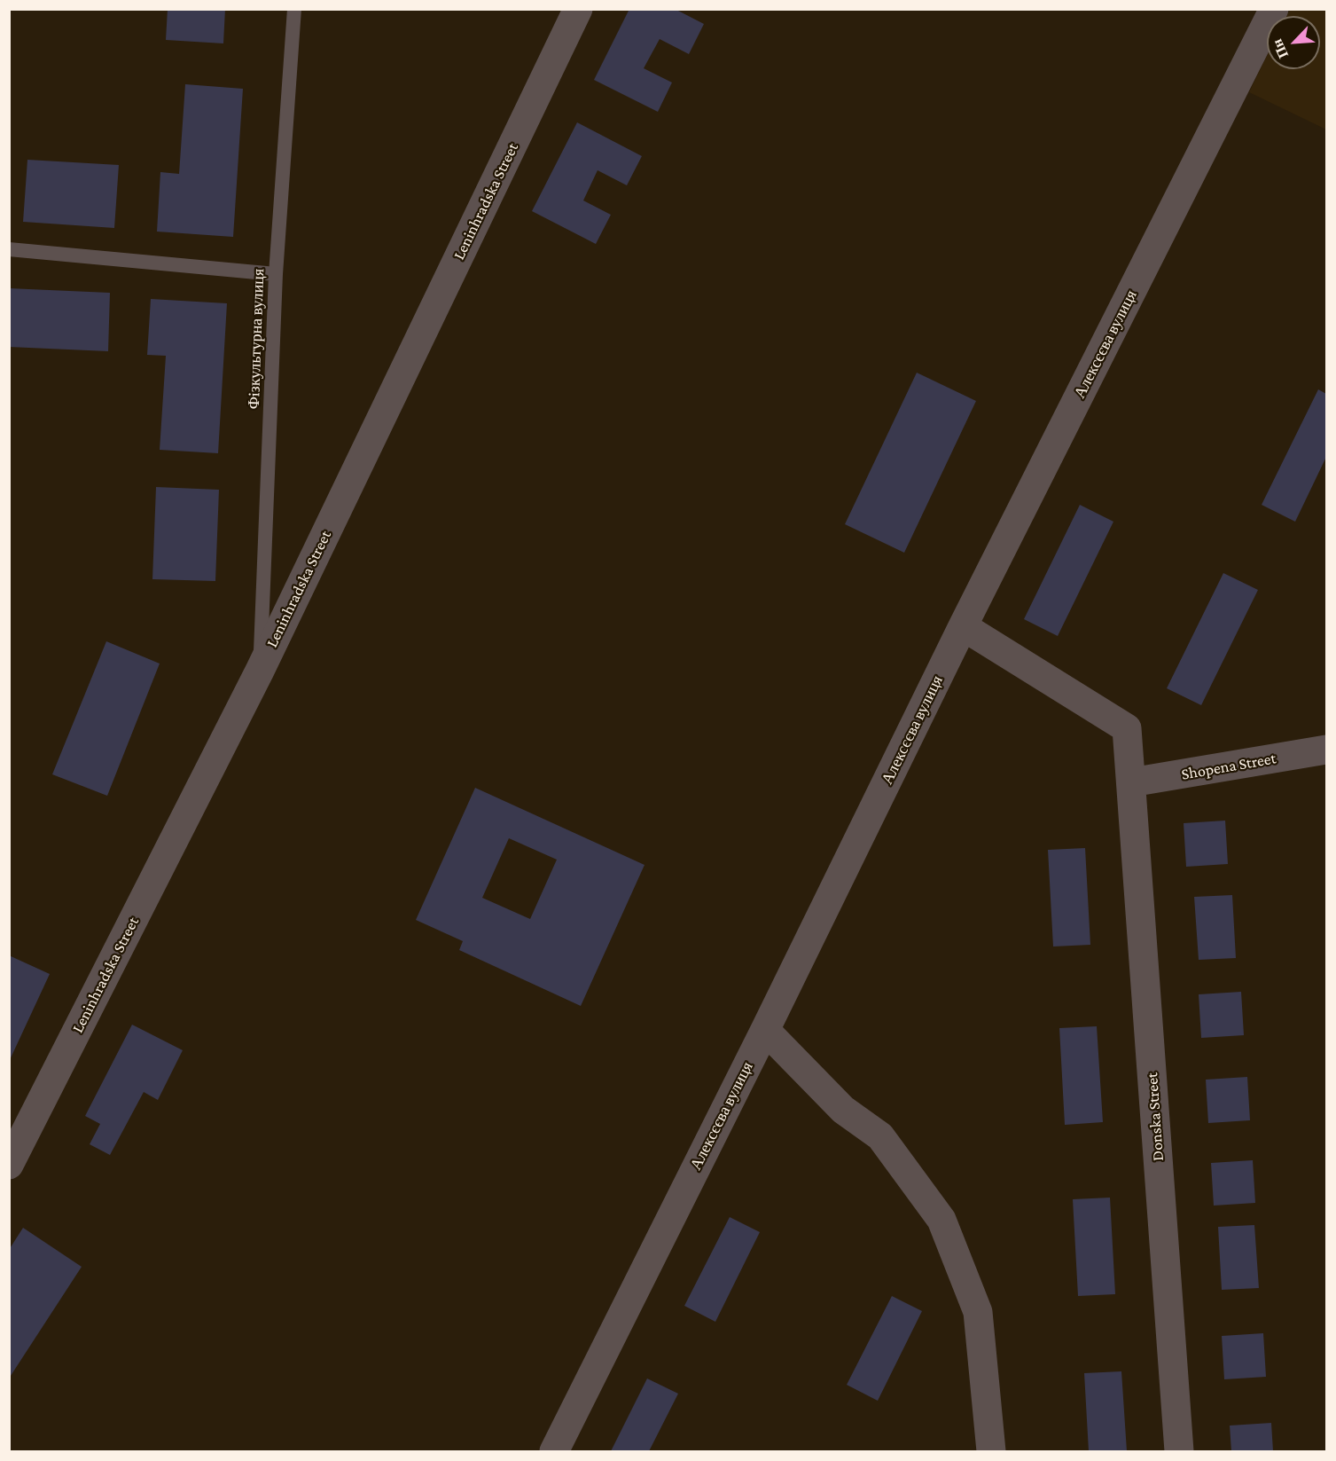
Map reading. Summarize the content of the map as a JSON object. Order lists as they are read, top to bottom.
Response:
{
  "streets": {
    "street": [
      "Leninhradska Street",
      "Алексєєва вулиця",
      "Shopena Street",
      "Donska Street"
    ],
    "lane": ["Фiзкультурна вулиця"]
  },
  "crossings": [
    ["Leninhradska Street", "Фiзкультурна вулиця"],
    ["Алексєєва вулиця", "Donska Street"],
    ["Shopena Street", "Donska Street"]
  ],
  "north": "bottom left"
}
